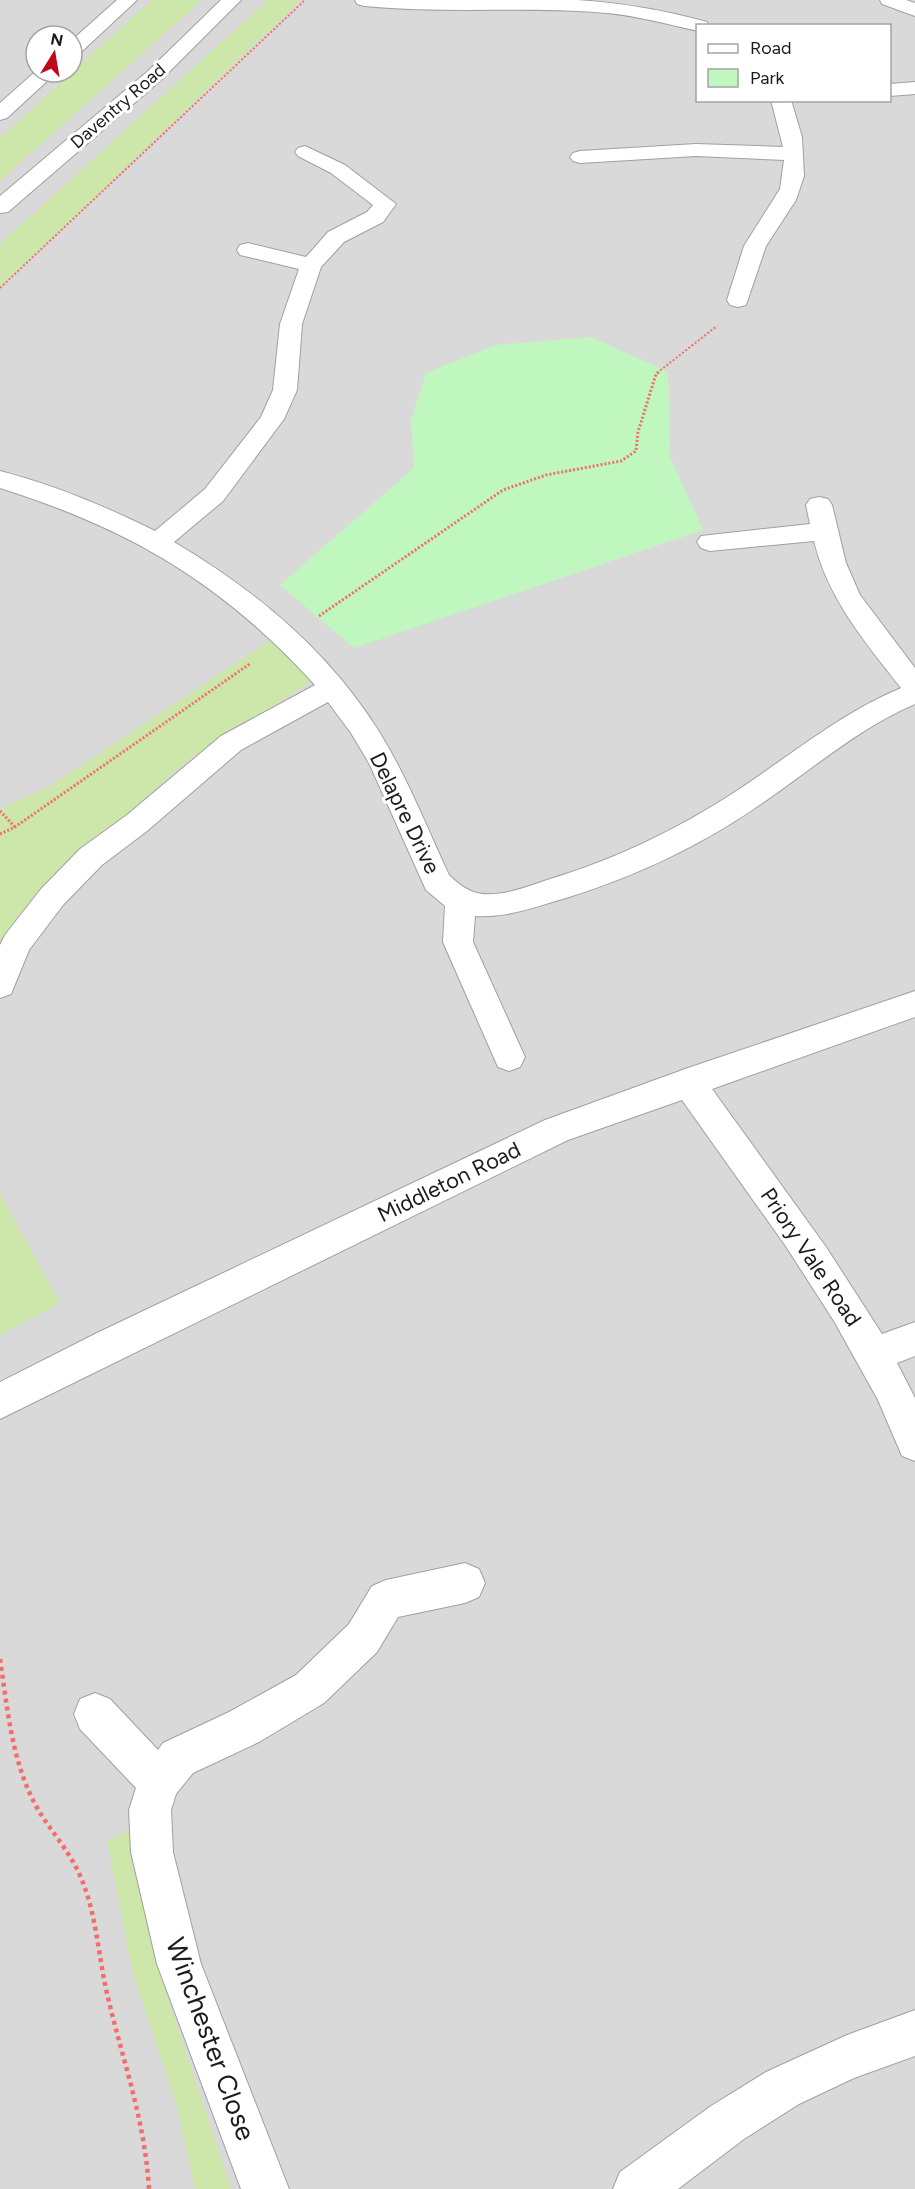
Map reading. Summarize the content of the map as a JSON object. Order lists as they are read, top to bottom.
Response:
{
  "streets": {
    "street": [
      "Daventry Road",
      "Delapre Drive",
      "Middleton Road",
      "Priory Vale Road",
      "Winchester Close"
    ]
  },
  "crossings": [
    ["Middleton Road", "Priory Vale Road"]
  ],
  "legend": ["Road", "Park"],
  "north": "top"
}
